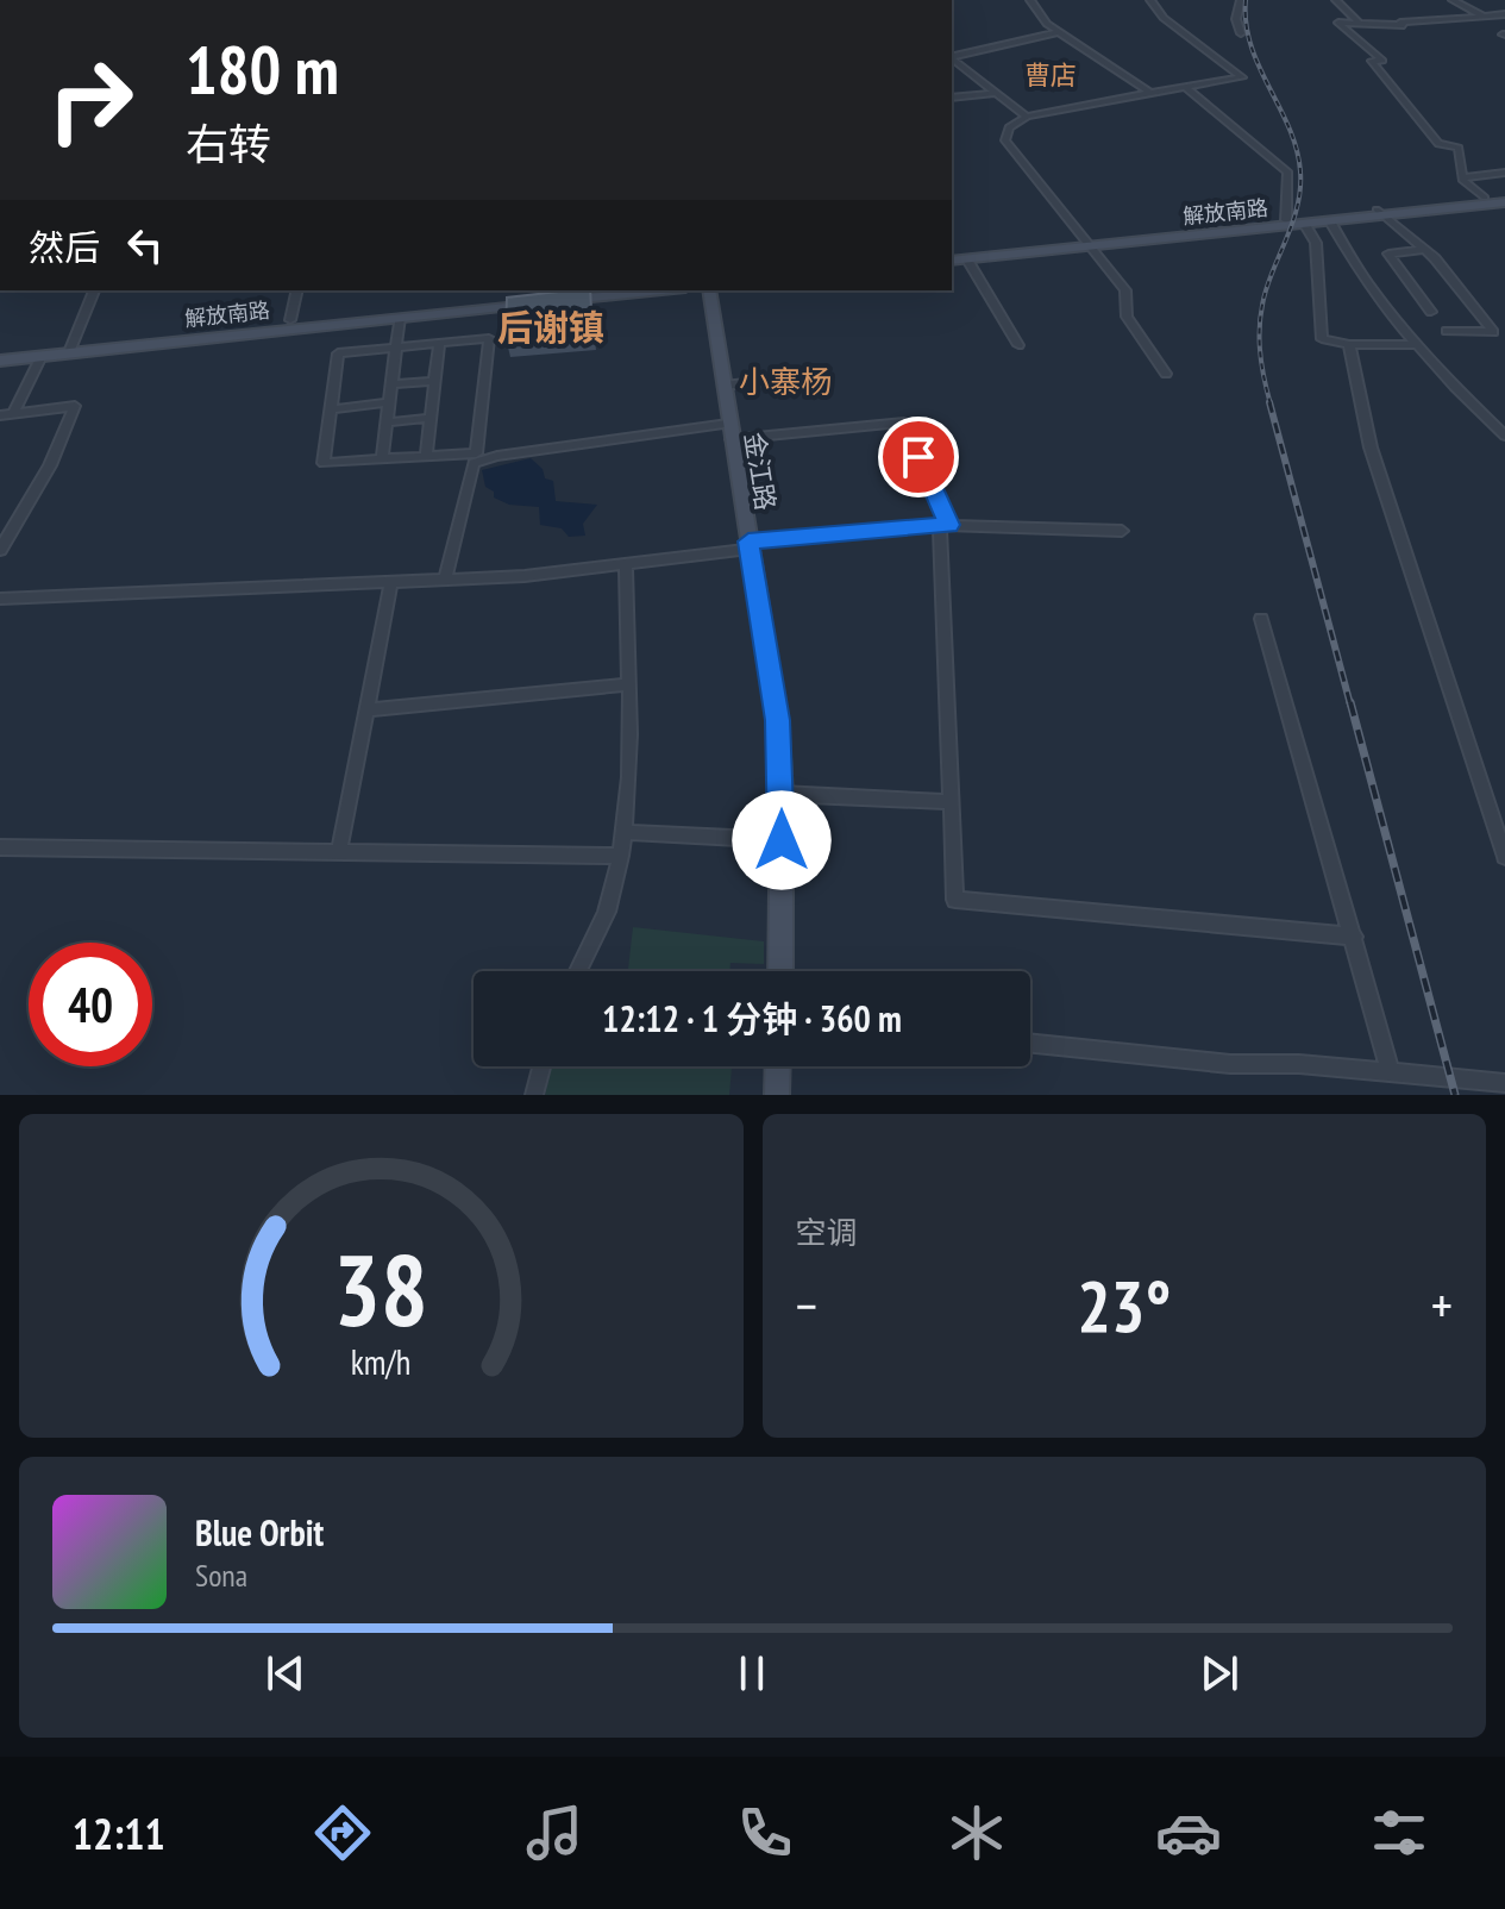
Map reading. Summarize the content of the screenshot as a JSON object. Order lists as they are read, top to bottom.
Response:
{
  "streets": {
    "main road": ["解放南路", "金江路"]
  },
  "districts": ["曹店", "后谢镇", "小寨杨"],
  "page": {
    "turn": ["180 m", "右转"],
    "then": "然后",
    "limit": "40",
    "trip": "12:12 · 1 分钟 · 360 m",
    "tile": "空调",
    "heat": ["−", "23°", "+"],
    "song": ["Blue Orbit", "Sona"],
    "tabs": "12:11",
    "gauge": ["38", "km/h"]
  }
}
